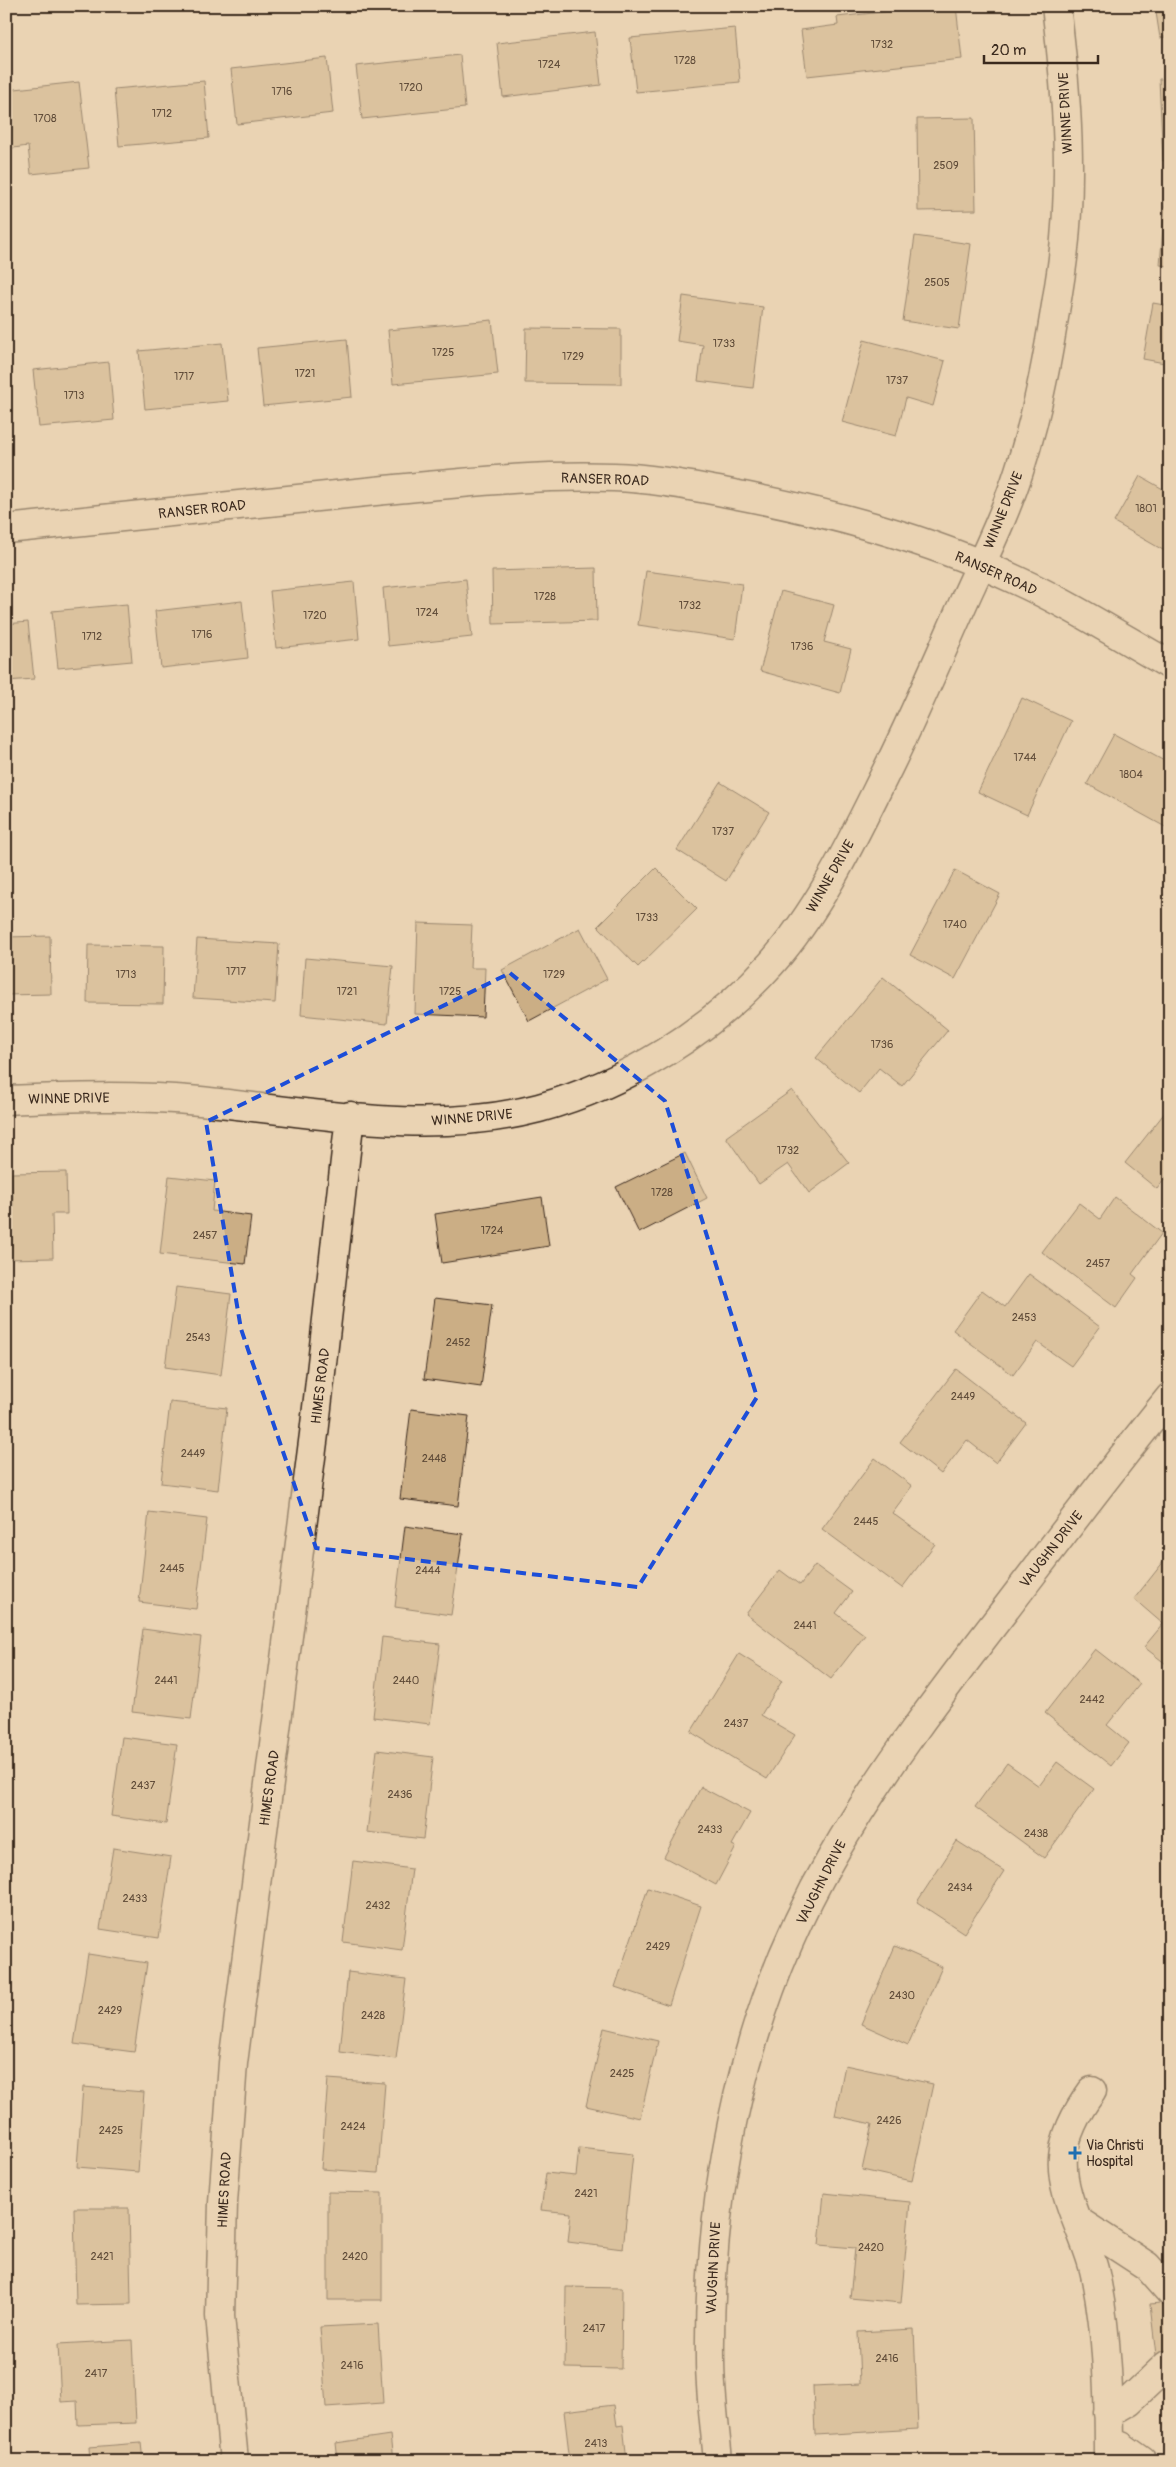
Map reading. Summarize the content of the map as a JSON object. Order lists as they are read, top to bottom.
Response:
{
  "streets": {
    "street": [
      "WINNE DRIVE",
      "RANSER ROAD",
      "HIMES ROAD",
      "VAUGHN DRIVE"
    ]
  },
  "crossings": [
    ["WINNE DRIVE", "RANSER ROAD"],
    ["WINNE DRIVE", "HIMES ROAD"]
  ],
  "places": {
    "health": ["Via Christi Hospital"]
  },
  "house_numbers": [
    "1732",
    "1728",
    "1724",
    "1720",
    "1716",
    "1712",
    "1708",
    "2509",
    "2505",
    "1733",
    "1725",
    "1729",
    "1721",
    "1717",
    "1737",
    "1713",
    "1801",
    "1728",
    "1732",
    "1724",
    "1720",
    "1716",
    "1712",
    "1736",
    "1744",
    "1804",
    "1737",
    "1733",
    "1740",
    "1717",
    "1713",
    "1729",
    "1721",
    "1725",
    "1736",
    "1732",
    "1728",
    "1724",
    "2457",
    "2457",
    "2453",
    "2543",
    "2452",
    "2449",
    "2449",
    "2448",
    "2445",
    "2445",
    "2444",
    "2441",
    "2441",
    "2440",
    "2442",
    "2437",
    "2437",
    "2436",
    "2433",
    "2438",
    "2434",
    "2433",
    "2432",
    "2429",
    "2430",
    "2429",
    "2428",
    "2425",
    "2426",
    "2424",
    "2425",
    "2421",
    "2420",
    "2421",
    "2420",
    "2417",
    "2416",
    "2416",
    "2417",
    "2413"
  ],
  "scale_bar": "20 m"
}
